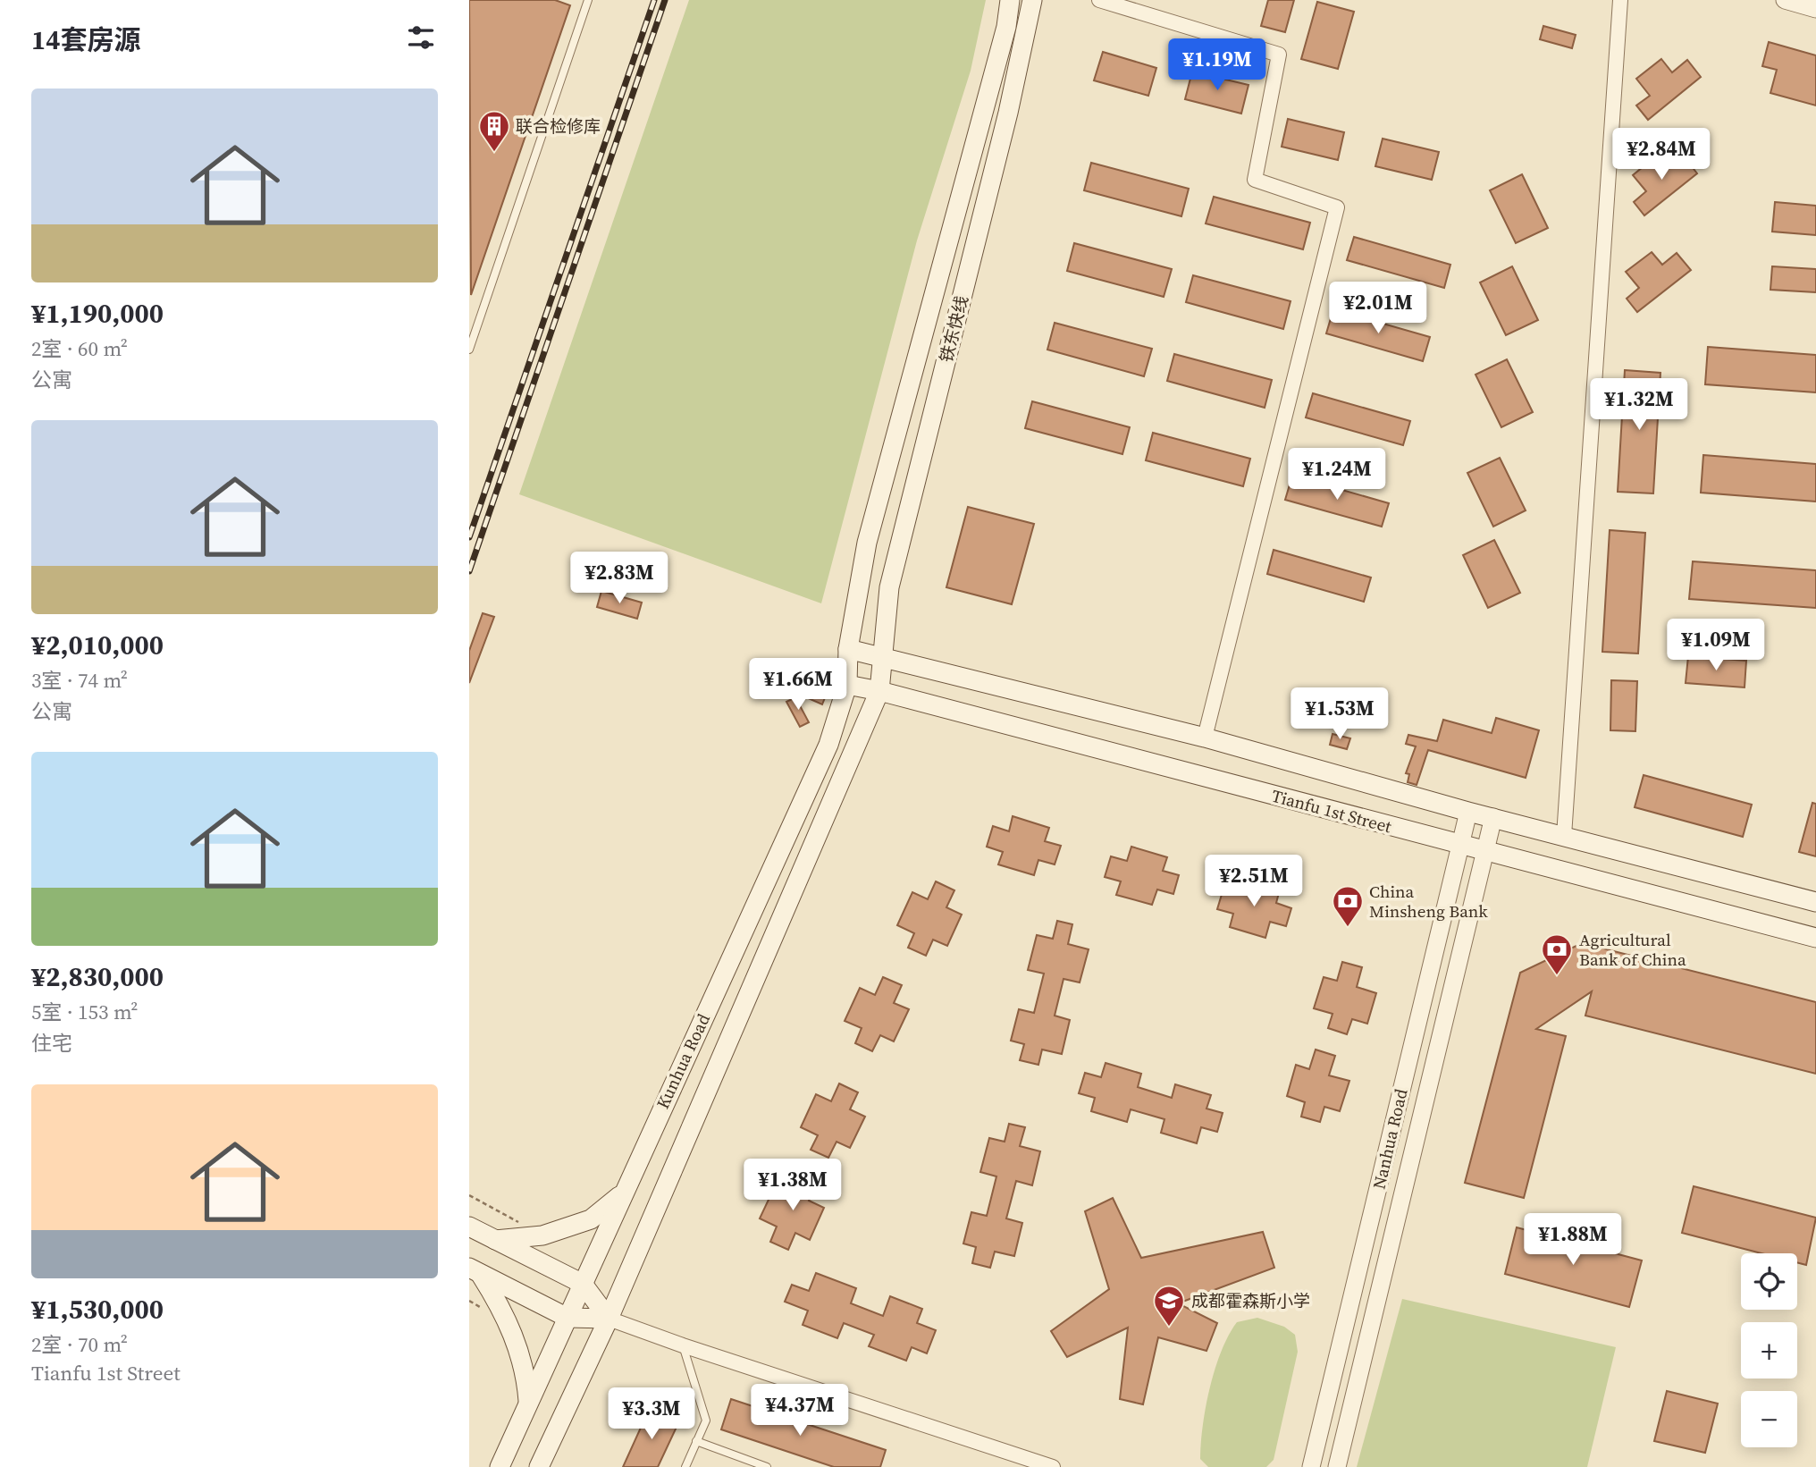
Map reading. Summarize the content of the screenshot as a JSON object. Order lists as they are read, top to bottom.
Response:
{
  "streets": {
    "main road": ["铁东快线", "Tianfu 1st Street", "Kunhua Road"],
    "street": ["Nanhua Road"]
  },
  "crossings": [
    ["铁东快线", "Tianfu 1st Street"],
    ["铁东快线", "Kunhua Road"],
    ["Tianfu 1st Street", "Kunhua Road"],
    ["Tianfu 1st Street", "Nanhua Road"]
  ],
  "places": {
    "building": ["联合检修库"],
    "bank": ["China Minsheng Bank", "Agricultural Bank of China"],
    "school or university": ["成都霍森斯小学"]
  },
  "page": {
    "heading": "14套房源",
    "price": [
      "¥1.19M",
      "¥2.84M",
      "¥2.01M",
      "¥1.32M",
      "¥1.24M",
      "¥2.83M",
      "¥1.09M",
      "¥1.66M",
      "¥1.53M",
      "¥2.51M",
      "¥1.38M",
      "¥1.88M",
      "¥4.37M",
      "¥3.3M"
    ],
    "list": [
      {
        "name": "¥1,190,000",
        "note": "2室 · 60 m² · 公寓"
      },
      {
        "name": "¥2,010,000",
        "note": "3室 · 74 m² · 公寓"
      },
      {
        "name": "¥2,830,000",
        "note": "5室 · 153 m² · 住宅"
      },
      {
        "name": "¥1,530,000",
        "note": "2室 · 70 m² · Tianfu 1st Street"
      }
    ],
    "map_buttons": ["+", "−"]
  }
}
